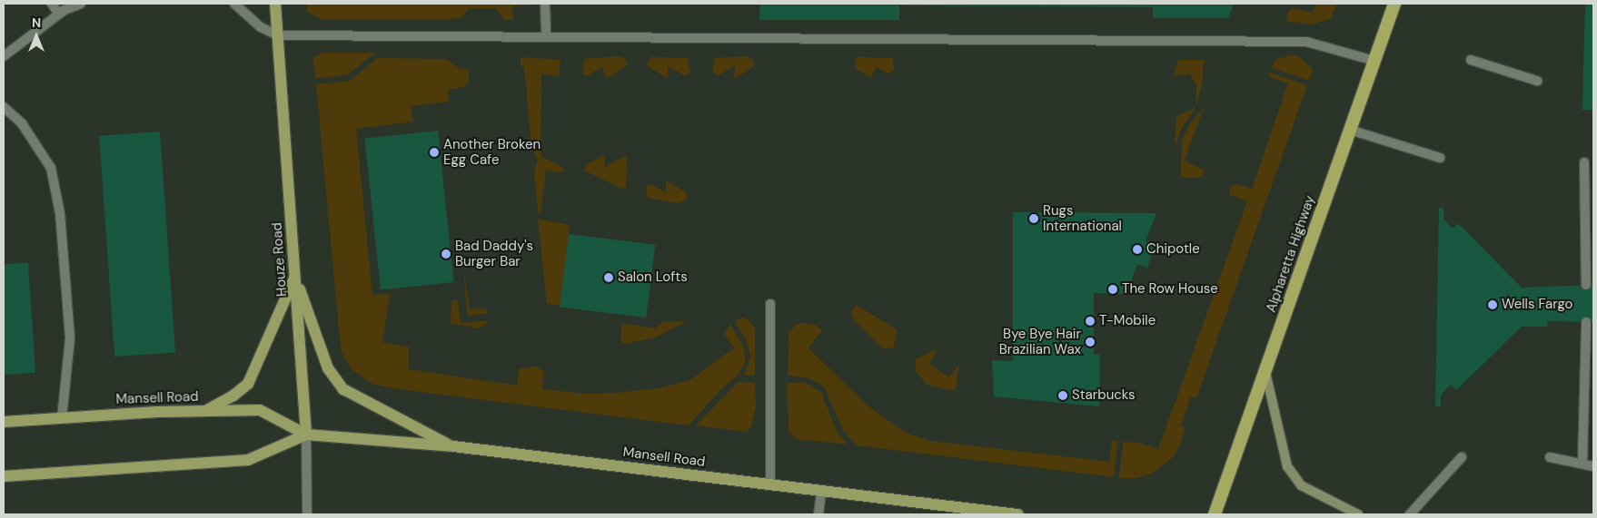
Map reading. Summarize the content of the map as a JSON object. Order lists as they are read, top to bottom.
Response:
{
  "streets": {
    "highway": ["Alpharetta Highway"],
    "main road": ["Houze Road", "Mansell Road"]
  },
  "crossings": [
    ["Houze Road", "Mansell Road"]
  ],
  "places": [
    "Another Broken Egg Cafe",
    "Rugs International",
    "Chipotle",
    "Bad Daddy's Burger Bar",
    "Salon Lofts",
    "The Row House",
    "Wells Fargo",
    "T-Mobile",
    "Bye Bye Hair Brazilian Wax",
    "Starbucks"
  ],
  "north": "top"
}
